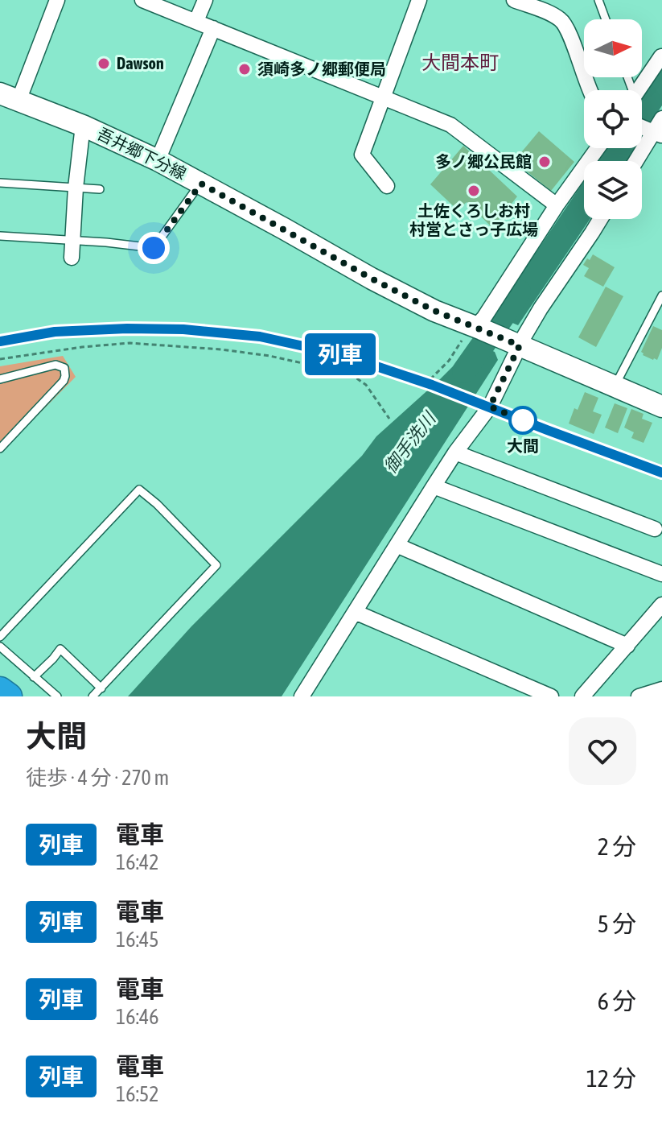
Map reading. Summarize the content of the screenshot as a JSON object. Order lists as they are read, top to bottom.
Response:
{
  "streets": {
    "main road": ["吾井郷下分線"]
  },
  "districts": ["大間本町"],
  "water": ["御手洗川"],
  "places": [
    "Dawson",
    "須崎多ノ郷郵便局",
    "多ノ郷公民館",
    "土佐くろしお村 村営とさっ子広場",
    "大間"
  ],
  "north": "right",
  "page": {
    "on_map": "列車",
    "heading": ["大間", "徒歩 · 4 分 · 270 m"],
    "list": [
      {
        "mark": "列車",
        "name": "電車",
        "note": "16:42",
        "value": "2 分"
      },
      {
        "mark": "列車",
        "name": "電車",
        "note": "16:45",
        "value": "5 分"
      },
      {
        "mark": "列車",
        "name": "電車",
        "note": "16:46",
        "value": "6 分"
      },
      {
        "mark": "列車",
        "name": "電車",
        "note": "16:52",
        "value": "12 分"
      }
    ]
  }
}
